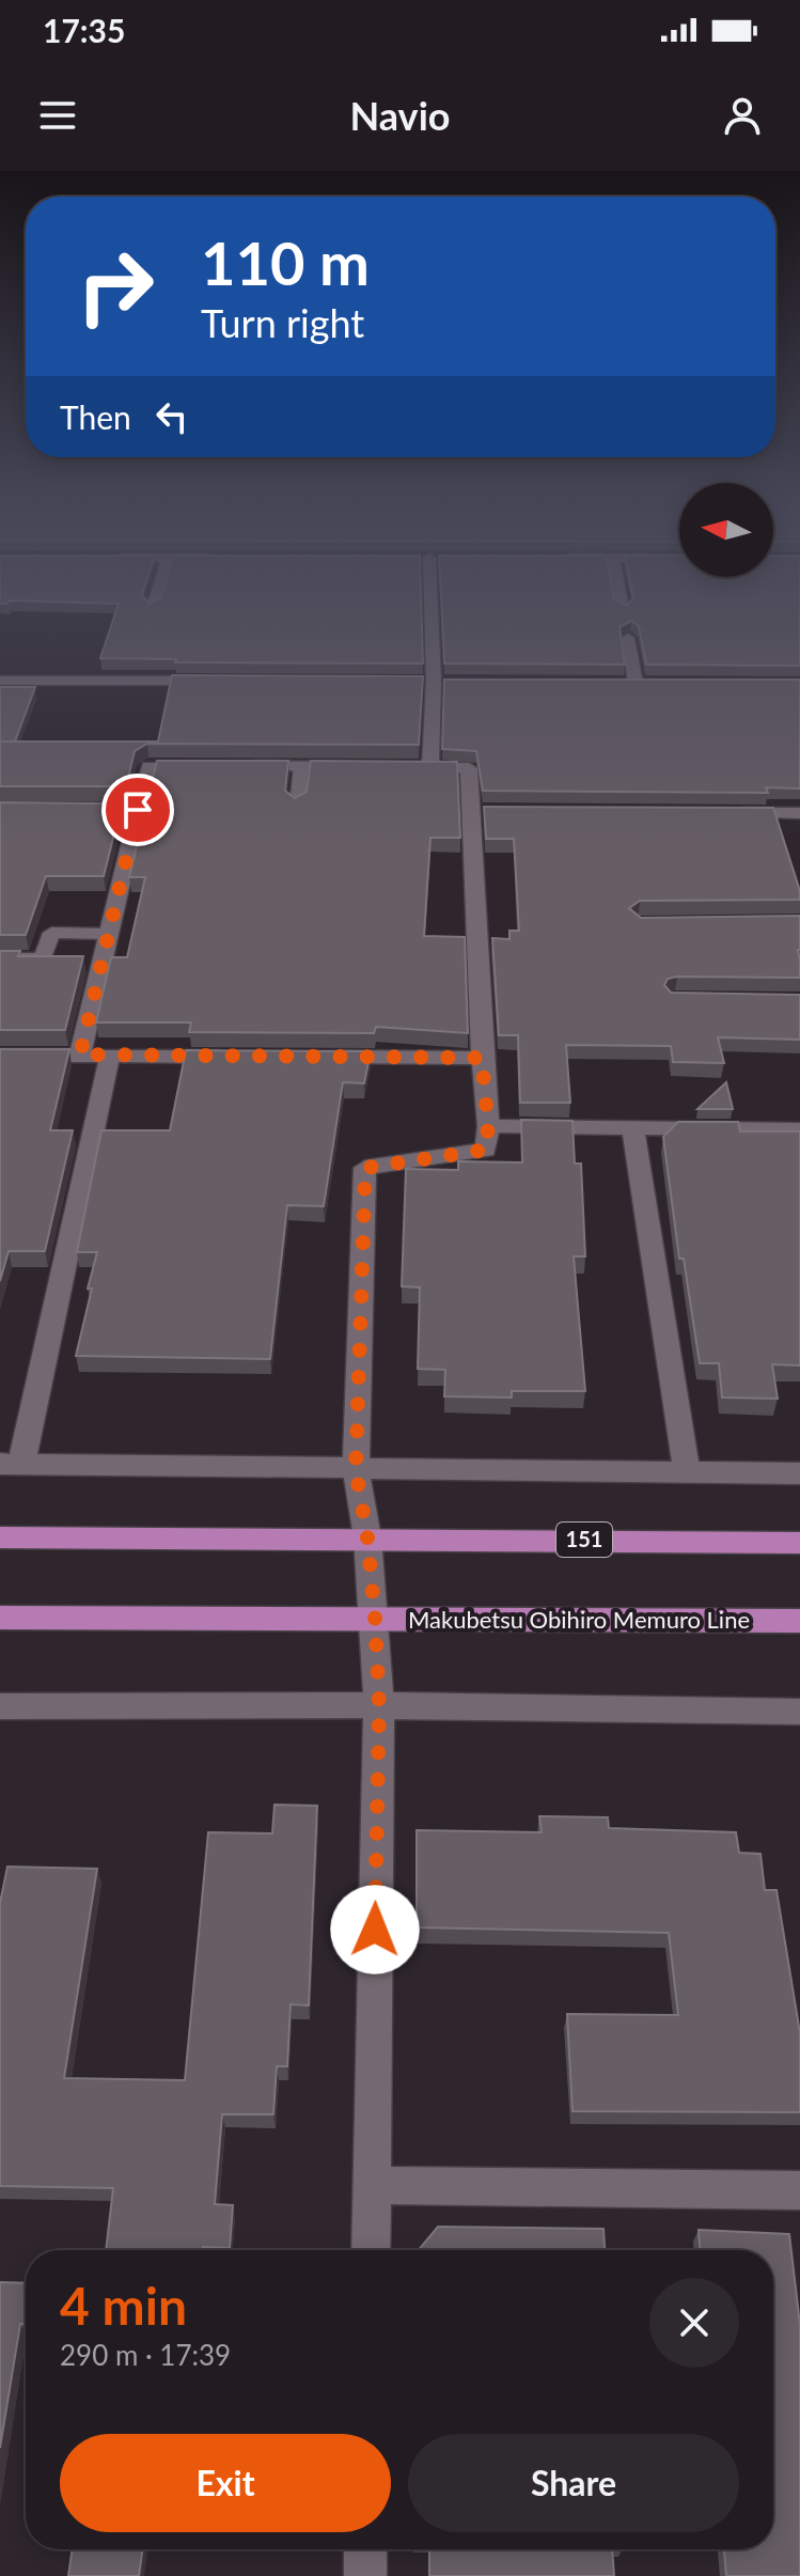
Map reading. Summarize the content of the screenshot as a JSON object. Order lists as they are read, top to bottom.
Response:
{
  "streets": {
    "main road": ["151", "Makubetsu Obihiro Memuro Line"]
  },
  "north": "left",
  "page": {
    "status": "17:35",
    "header": "Navio",
    "turn": ["110 m", "Turn right"],
    "then": "Then",
    "heading": ["4 min", "290 m · 17:39"],
    "buttons": ["Exit", "Share"]
  }
}
